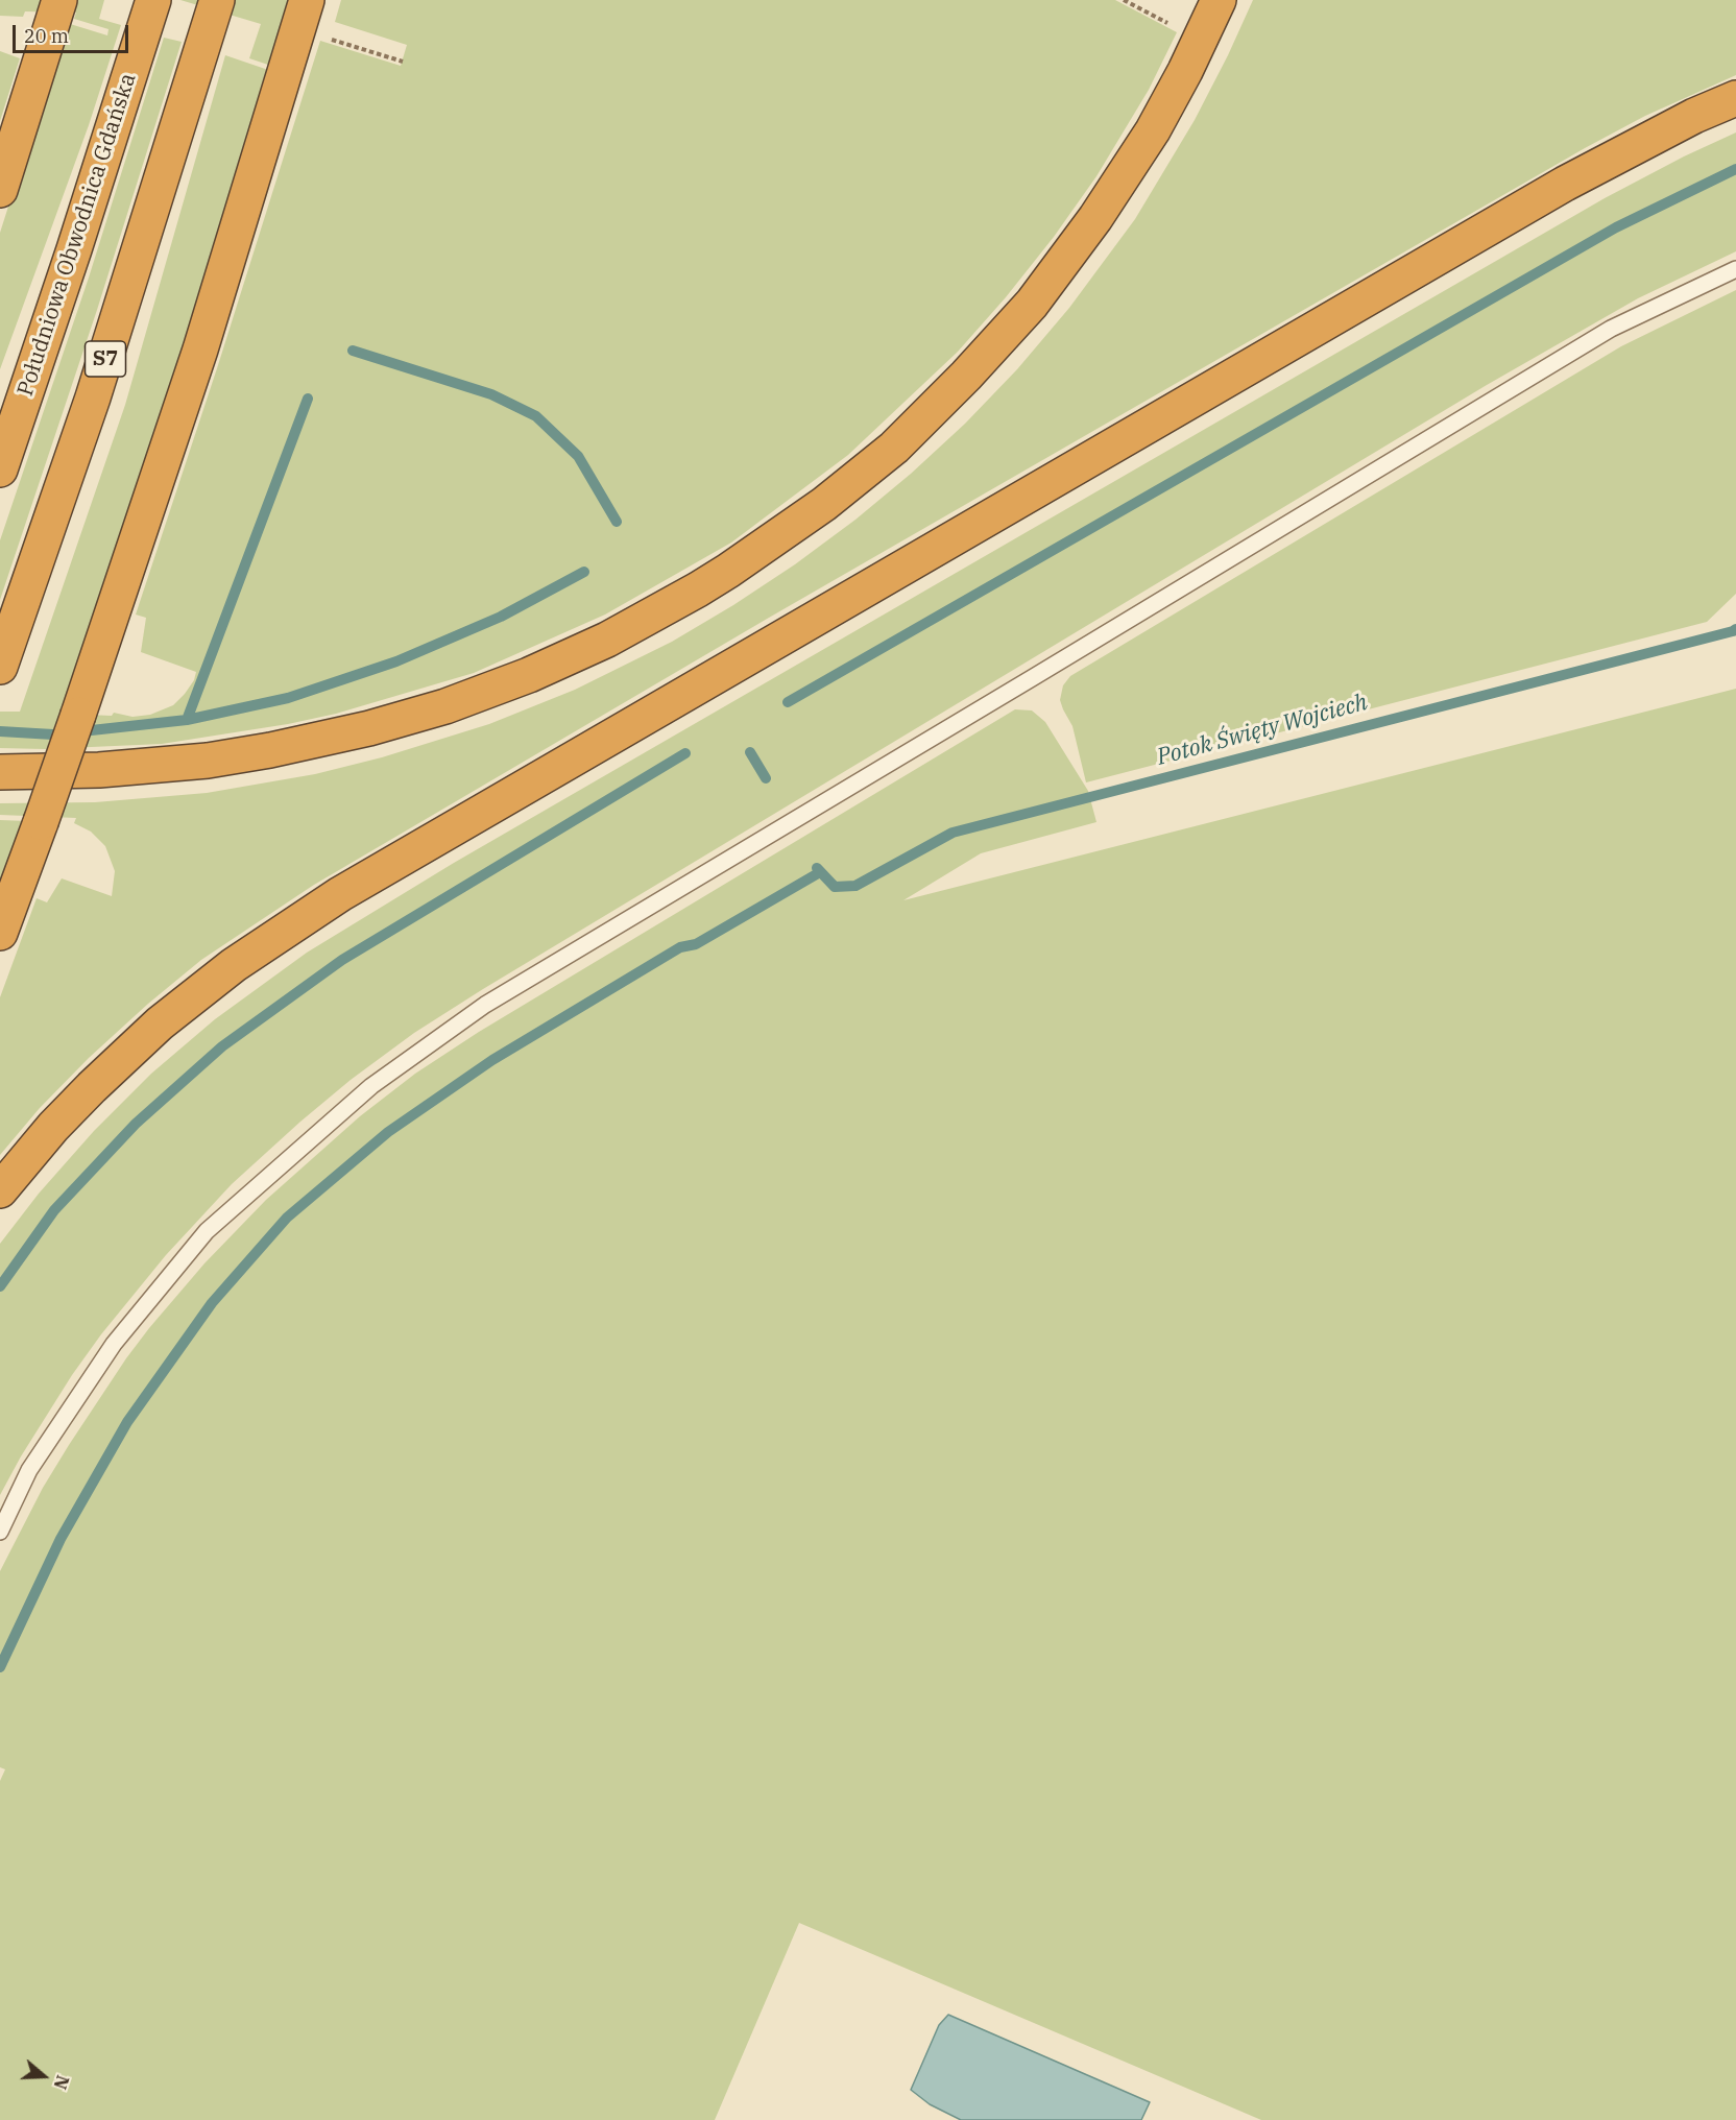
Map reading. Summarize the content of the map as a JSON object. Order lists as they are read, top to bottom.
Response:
{
  "streets": {
    "highway": ["Południowa Obwodnica Gdańska", "S7"]
  },
  "water": ["Potok Święty Wojciech"],
  "scale_bar": "20 m",
  "north": "right"
}
